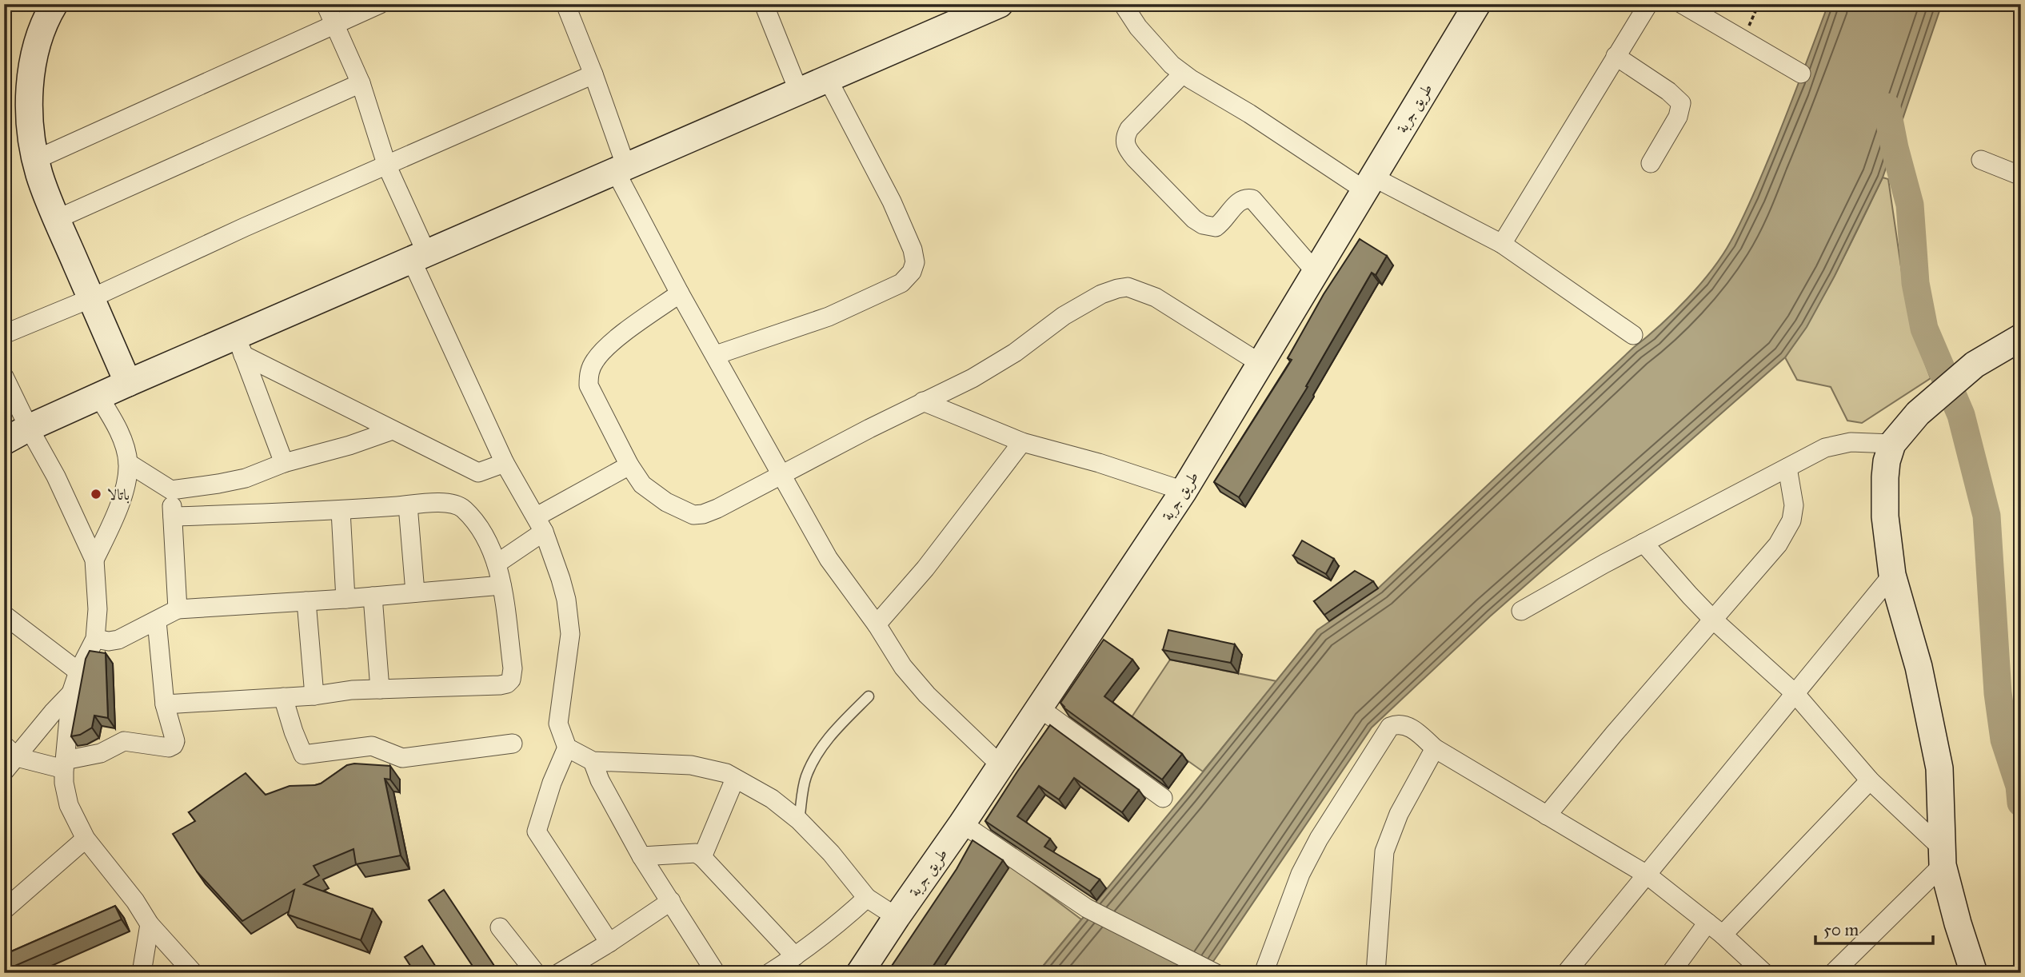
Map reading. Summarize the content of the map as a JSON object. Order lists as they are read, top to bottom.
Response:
{
  "streets": {
    "main road": ["طريق جربة"]
  },
  "places": ["باتالا"],
  "scale_bar": "50 m"
}
